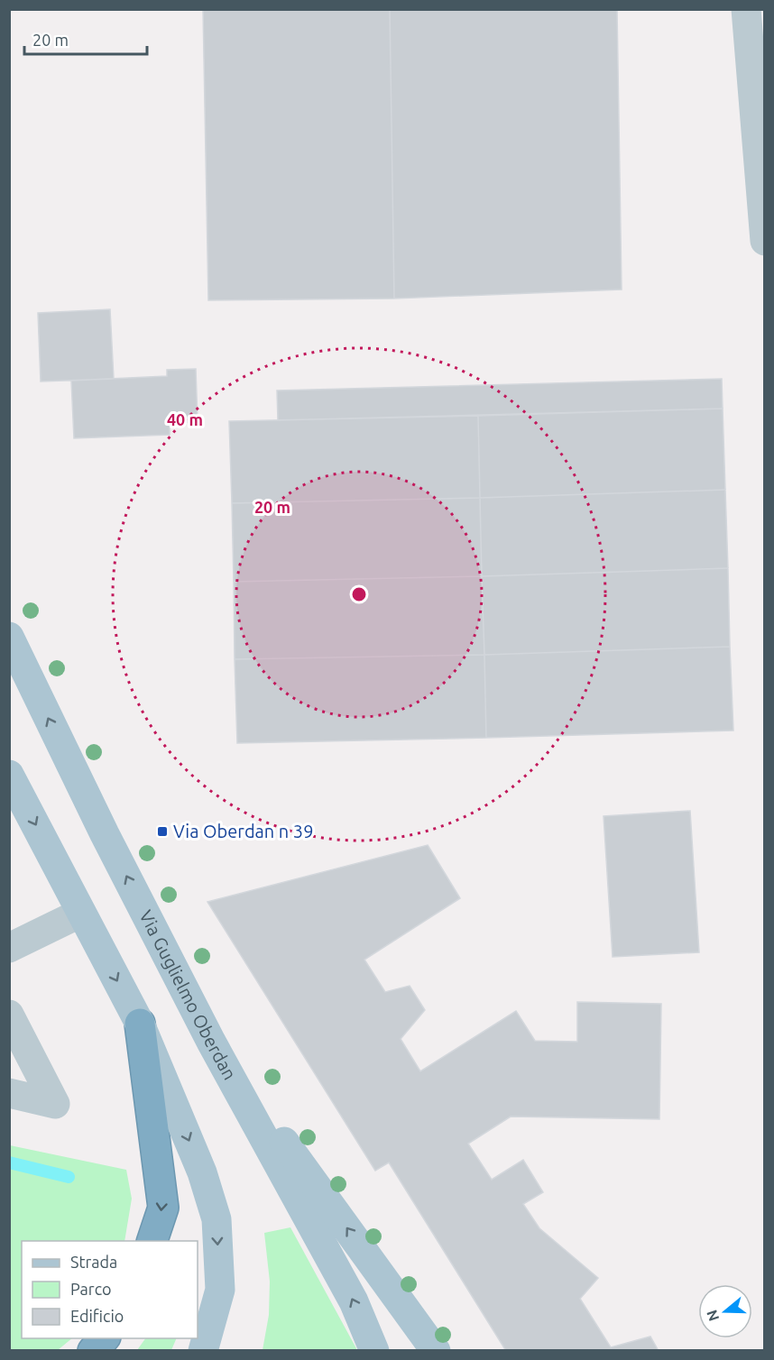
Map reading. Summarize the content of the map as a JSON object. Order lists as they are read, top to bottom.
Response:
{
  "streets": {
    "main road": ["Via Guglielmo Oberdan"]
  },
  "places": {
    "transit": ["Via Oberdan n 39"]
  },
  "legend": ["Strada", "Parco", "Edificio"],
  "scale_bar": "20 m",
  "north": "left",
  "rings": ["40 m", "20 m"]
}
